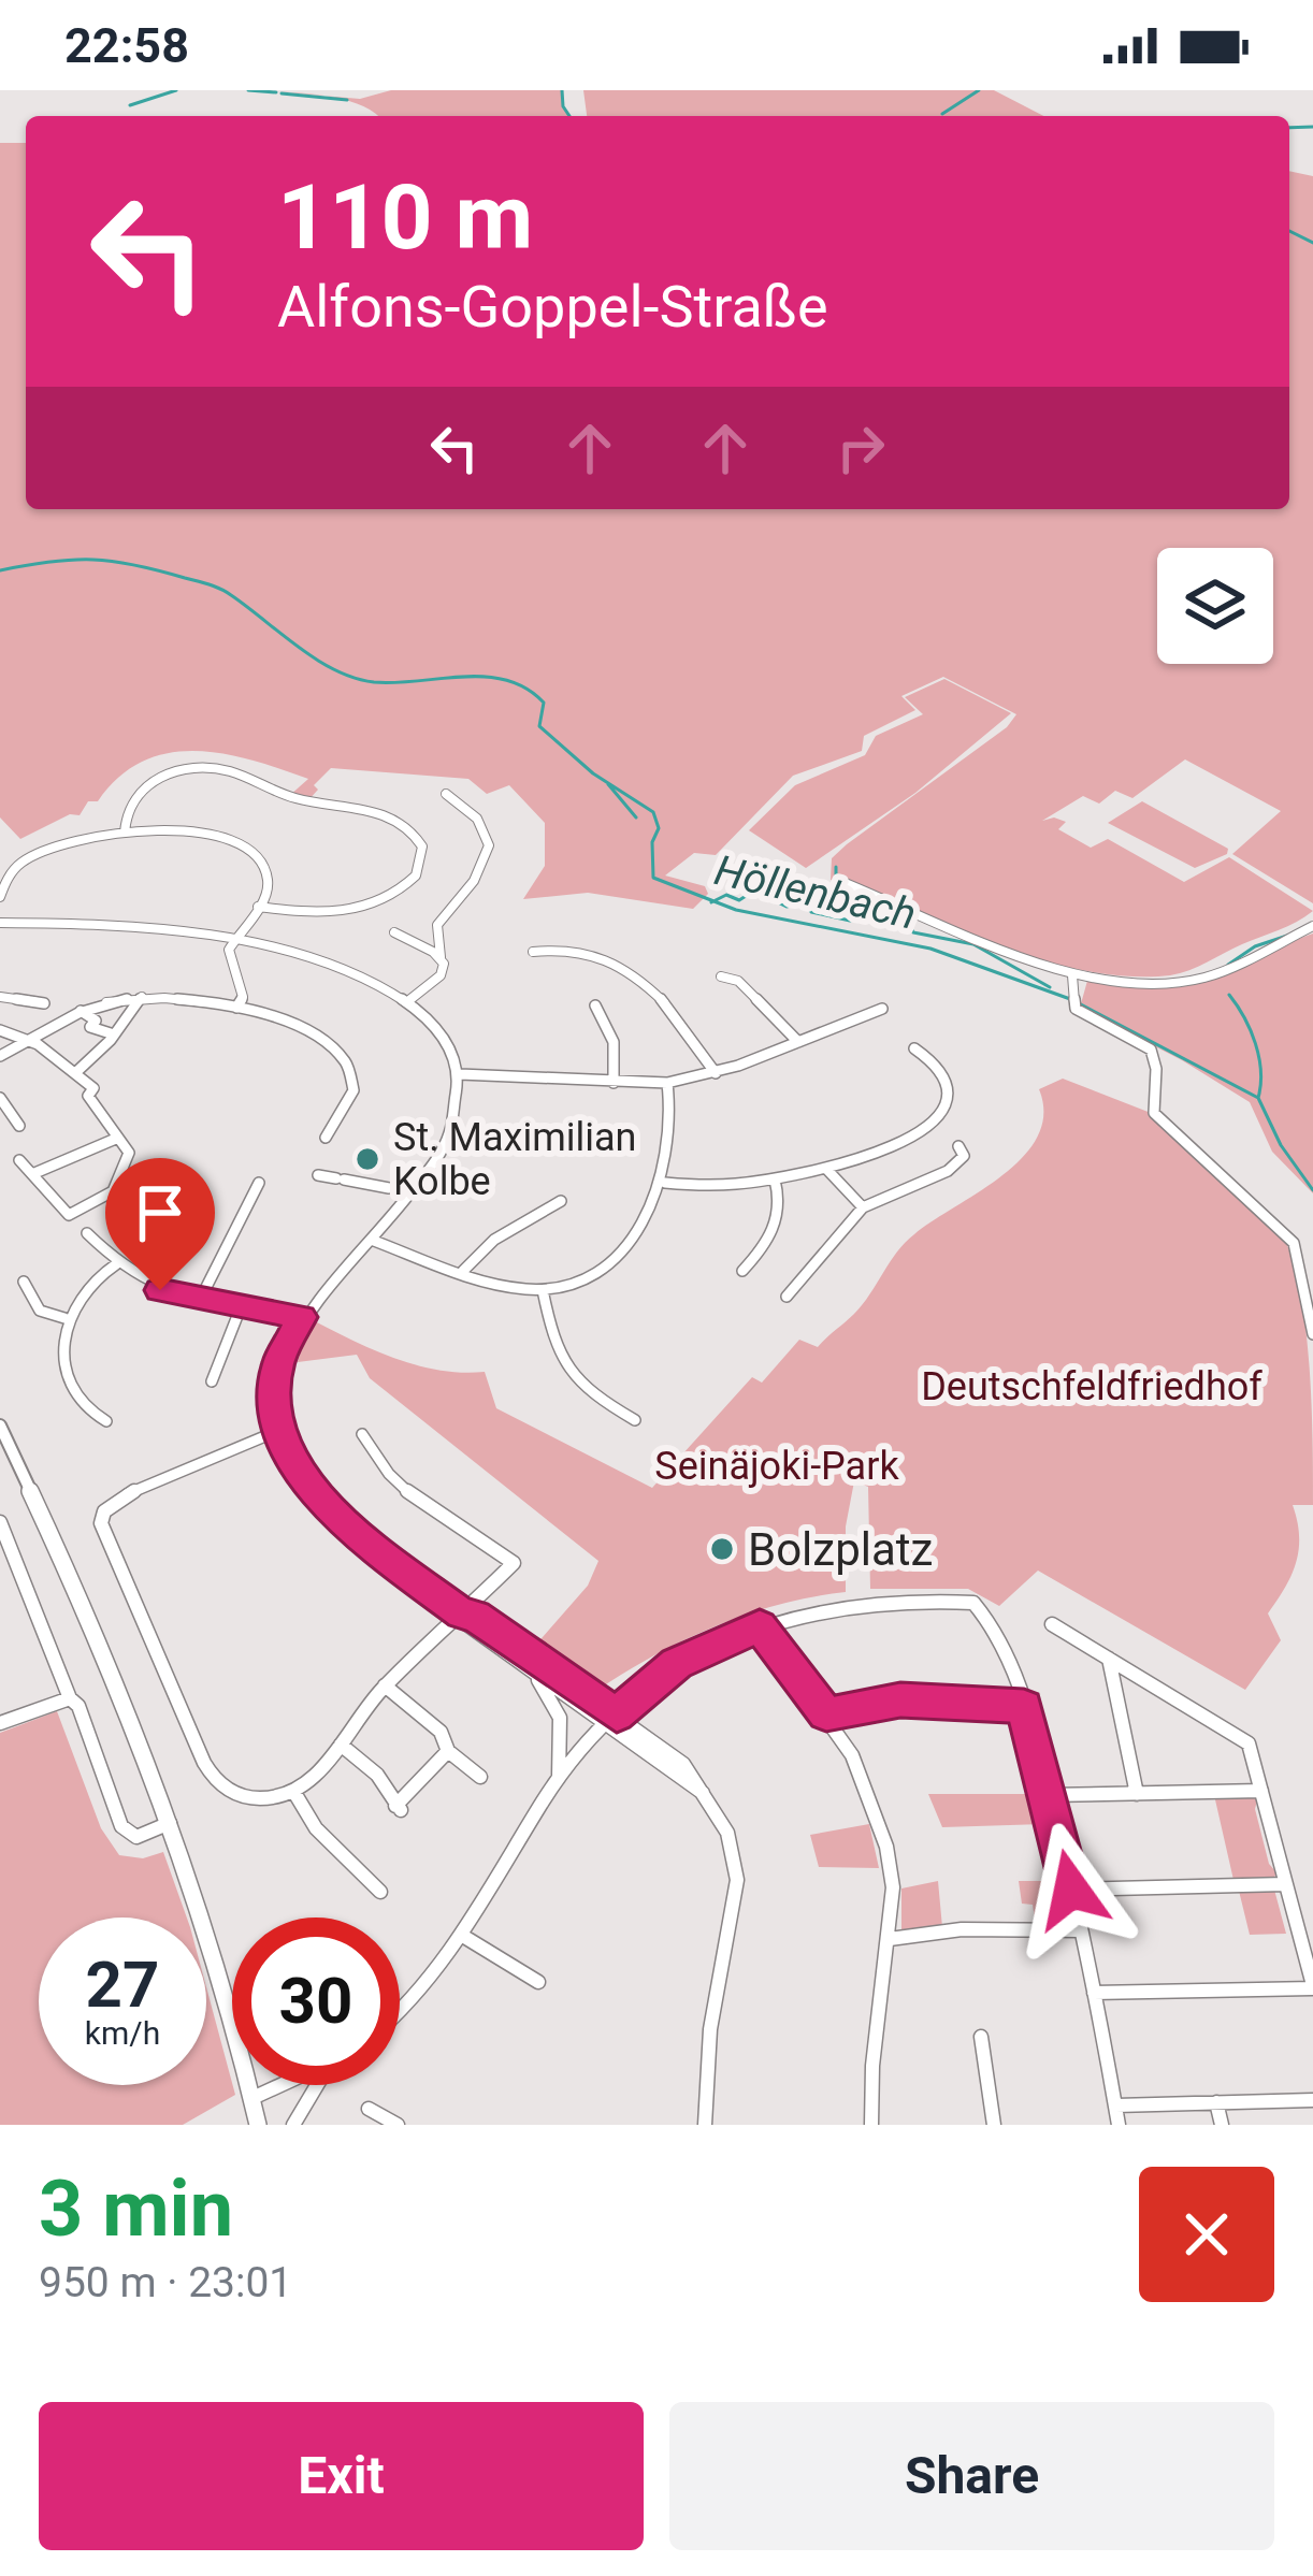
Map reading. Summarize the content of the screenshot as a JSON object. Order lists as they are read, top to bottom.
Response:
{
  "water": ["Höllenbach"],
  "parks": ["Deutschfeldfriedhof", "Seinäjoki-Park"],
  "places": ["St. Maximilian Kolbe", "Bolzplatz"],
  "page": {
    "status": "22:58",
    "turn": ["110 m", "Alfons-Goppel-Straße"],
    "speed": "27 km/h",
    "limit": "30",
    "heading": ["3 min", "950 m · 23:01"],
    "buttons": ["Exit", "Share"]
  }
}
